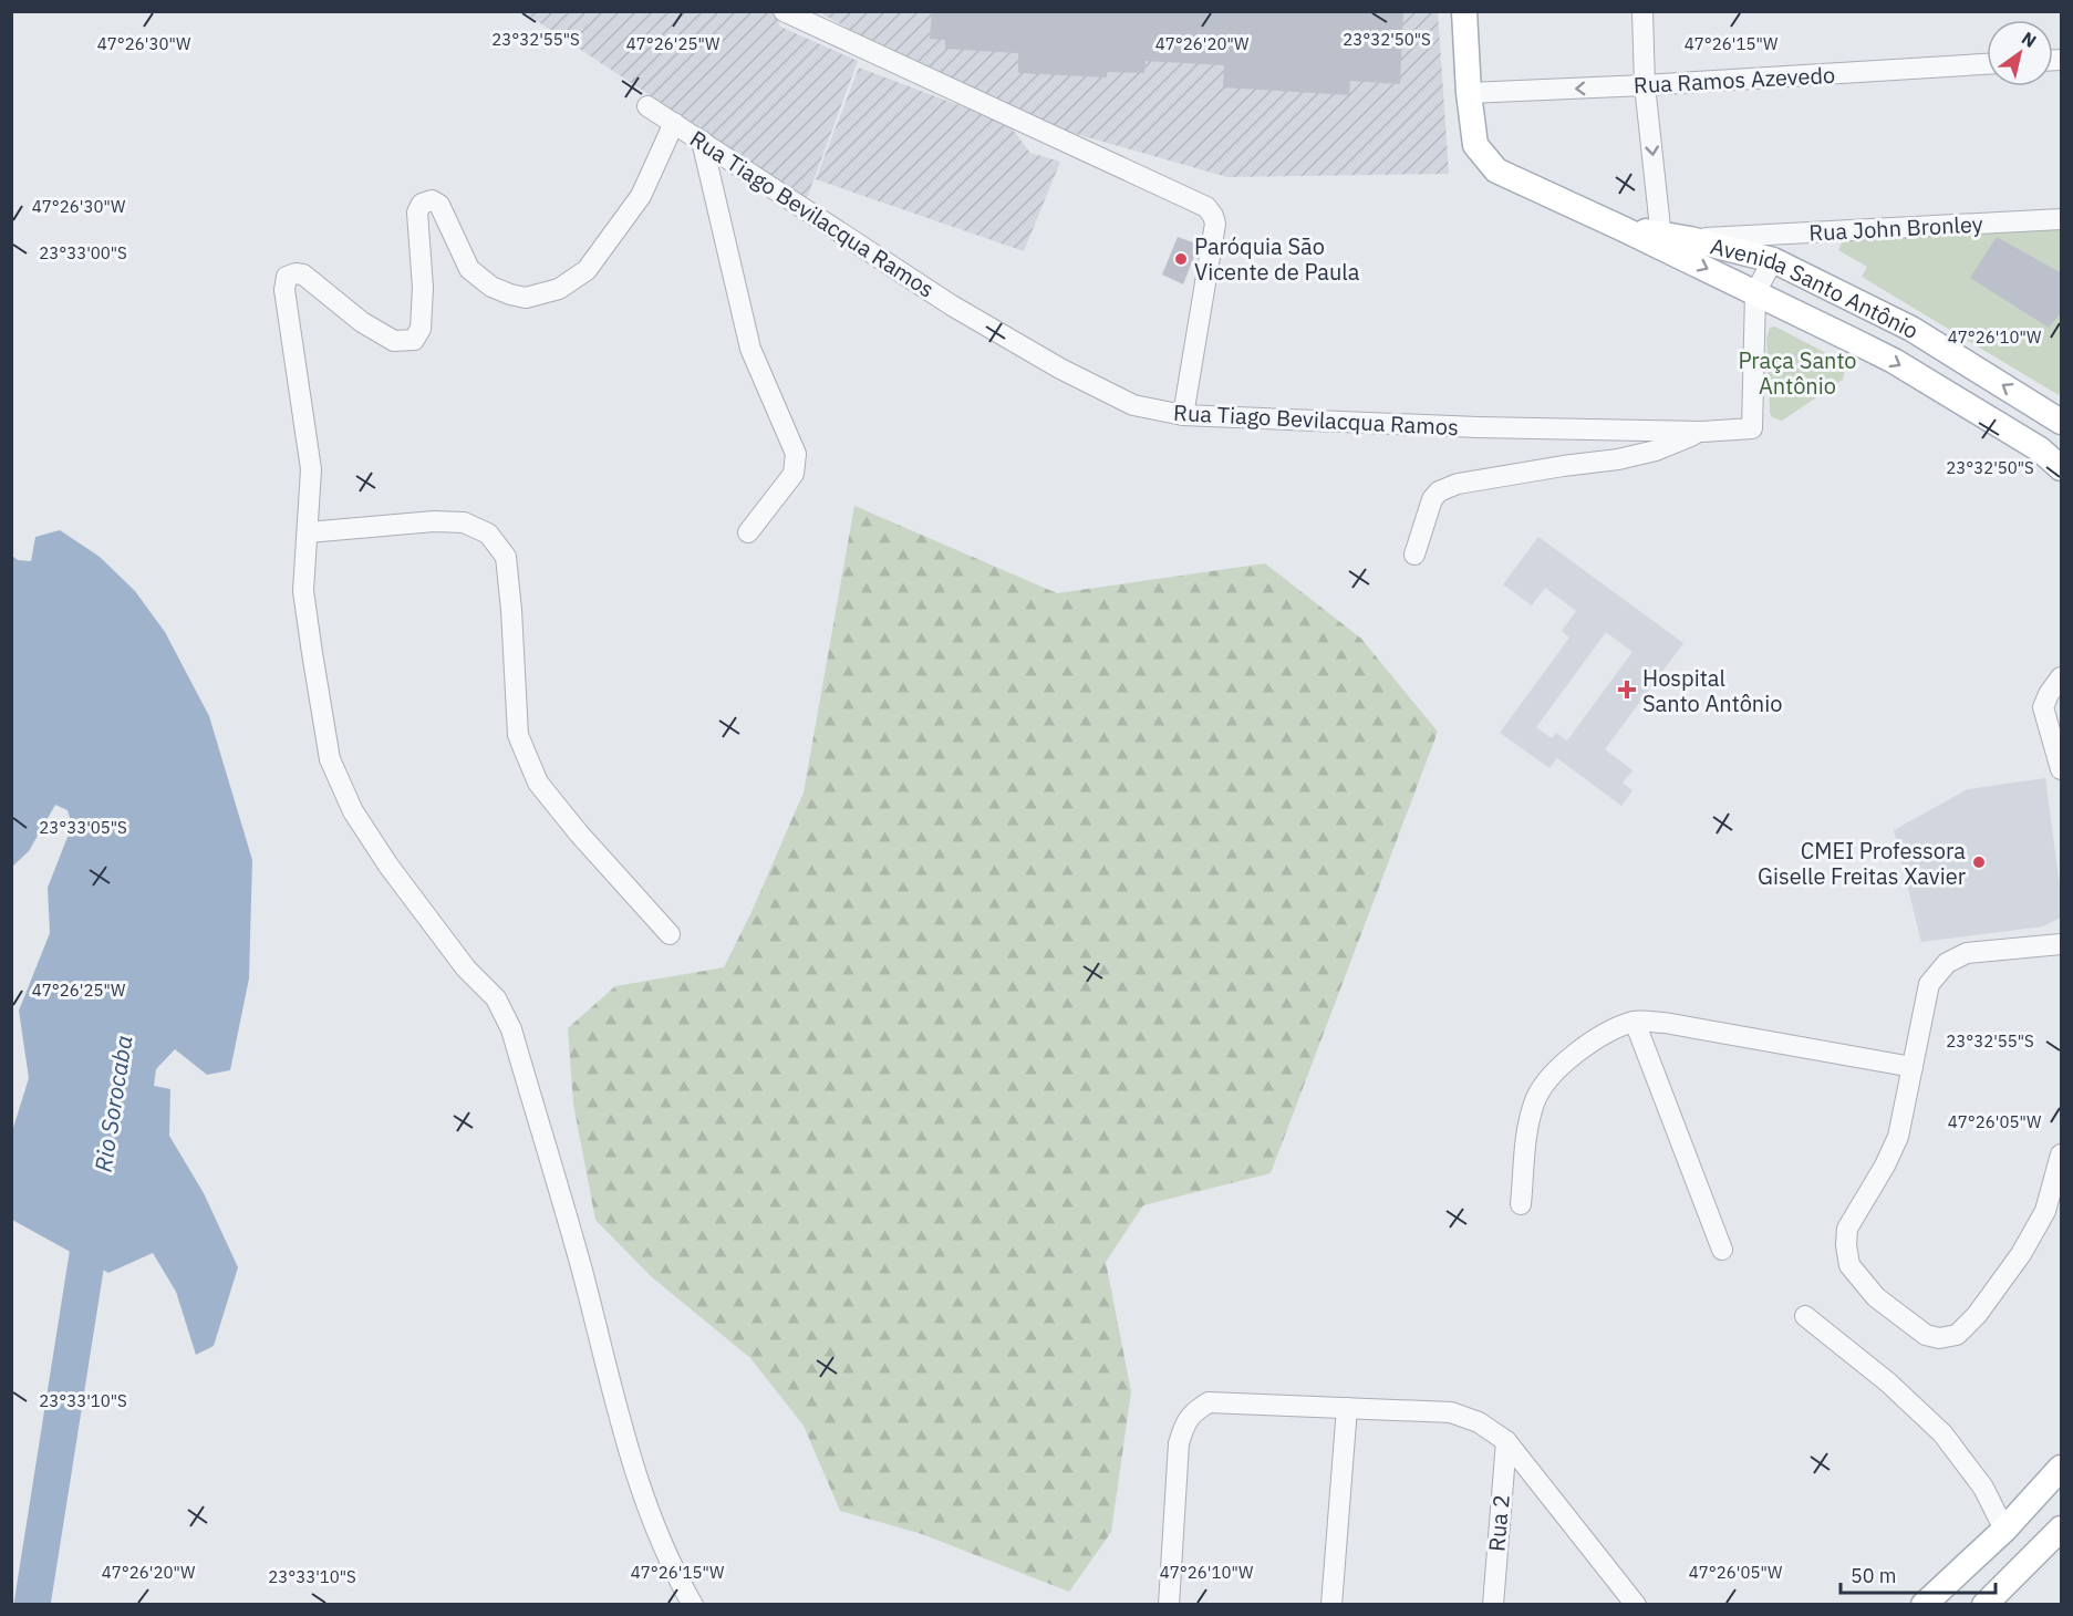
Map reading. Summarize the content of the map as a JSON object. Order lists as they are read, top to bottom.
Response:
{
  "streets": {
    "main road": ["Avenida Santo Antônio"],
    "street": [
      "Rua Ramos Azevedo",
      "Rua Tiago Bevilacqua Ramos",
      "Rua John Bronley",
      "Rua 2"
    ]
  },
  "crossings": [
    ["Rua Ramos Azevedo", "Avenida Santo Antônio"],
    ["Rua Tiago Bevilacqua Ramos", "Avenida Santo Antônio"],
    ["Rua John Bronley", "Avenida Santo Antônio"]
  ],
  "water": ["Rio Sorocaba"],
  "parks": ["Praça Santo Antônio"],
  "places": {
    "other": ["Paróquia São Vicente de Paula", "CMEI Professora Giselle Freitas Xavier"],
    "health": ["Hospital Santo Antônio"]
  },
  "scale_bar": "50 m",
  "north": "top right",
  "coordinates": [
    "23°32'55\"S",
    "23°32'50\"S",
    "47°26'30\"W",
    "47°26'25\"W",
    "47°26'20\"W",
    "47°26'15\"W",
    "23°33'00\"S",
    "47°26'10\"W",
    "23°33'05\"S",
    "47°26'05\"W",
    "23°33'10\"S"
  ]
}
